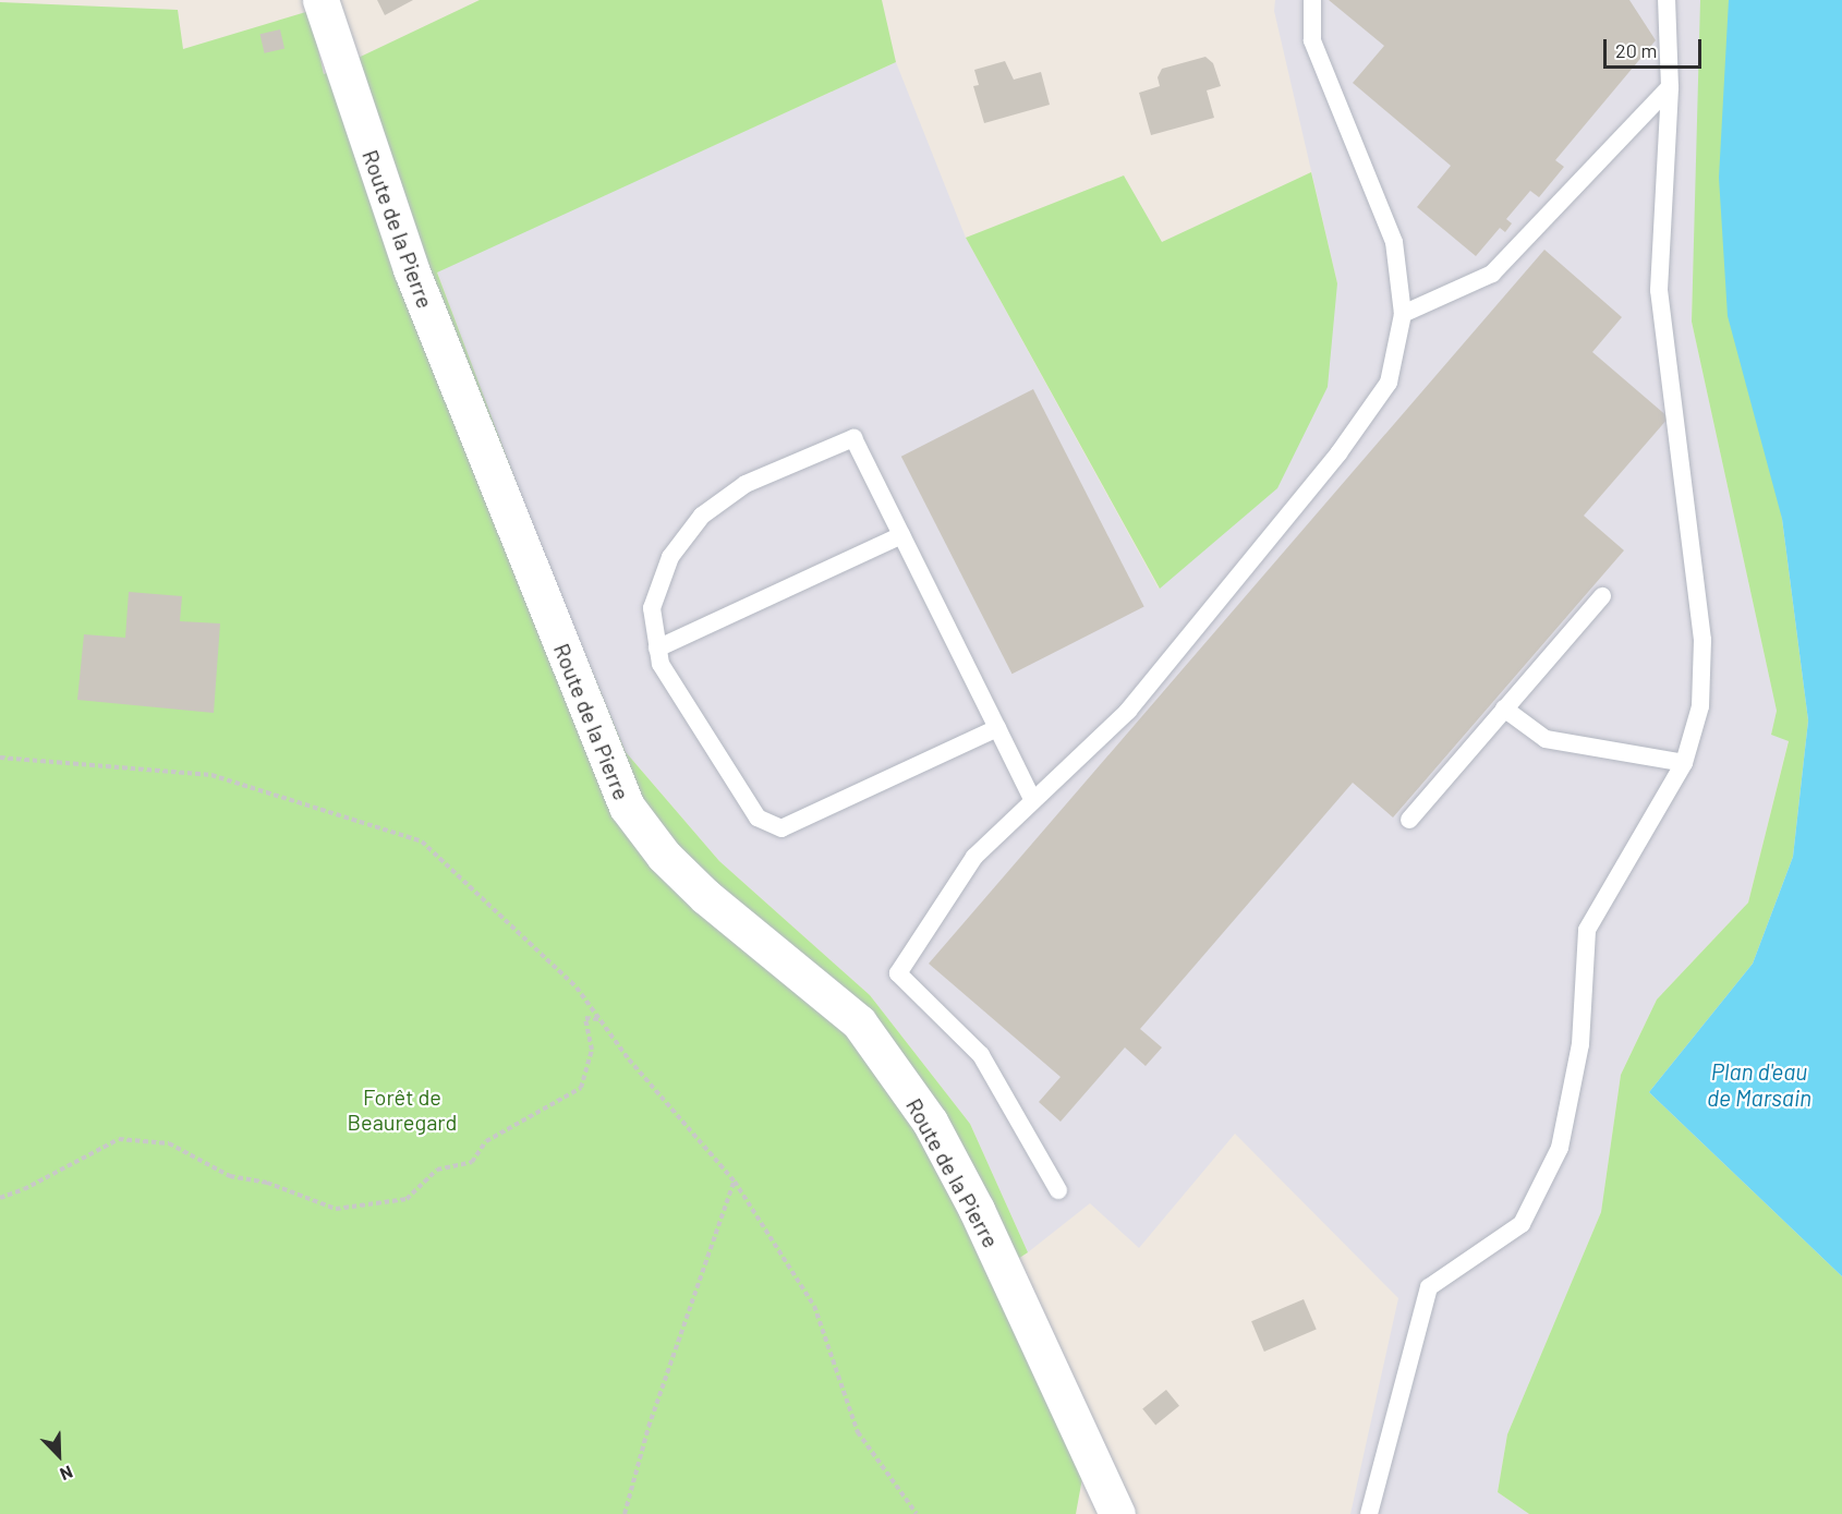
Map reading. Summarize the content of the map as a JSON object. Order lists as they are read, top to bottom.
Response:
{
  "streets": {
    "street": ["Route de la Pierre"]
  },
  "water": ["Plan d'eau de Marsain"],
  "parks": ["Forêt de Beauregard"],
  "scale_bar": "20 m",
  "north": "bottom right"
}
